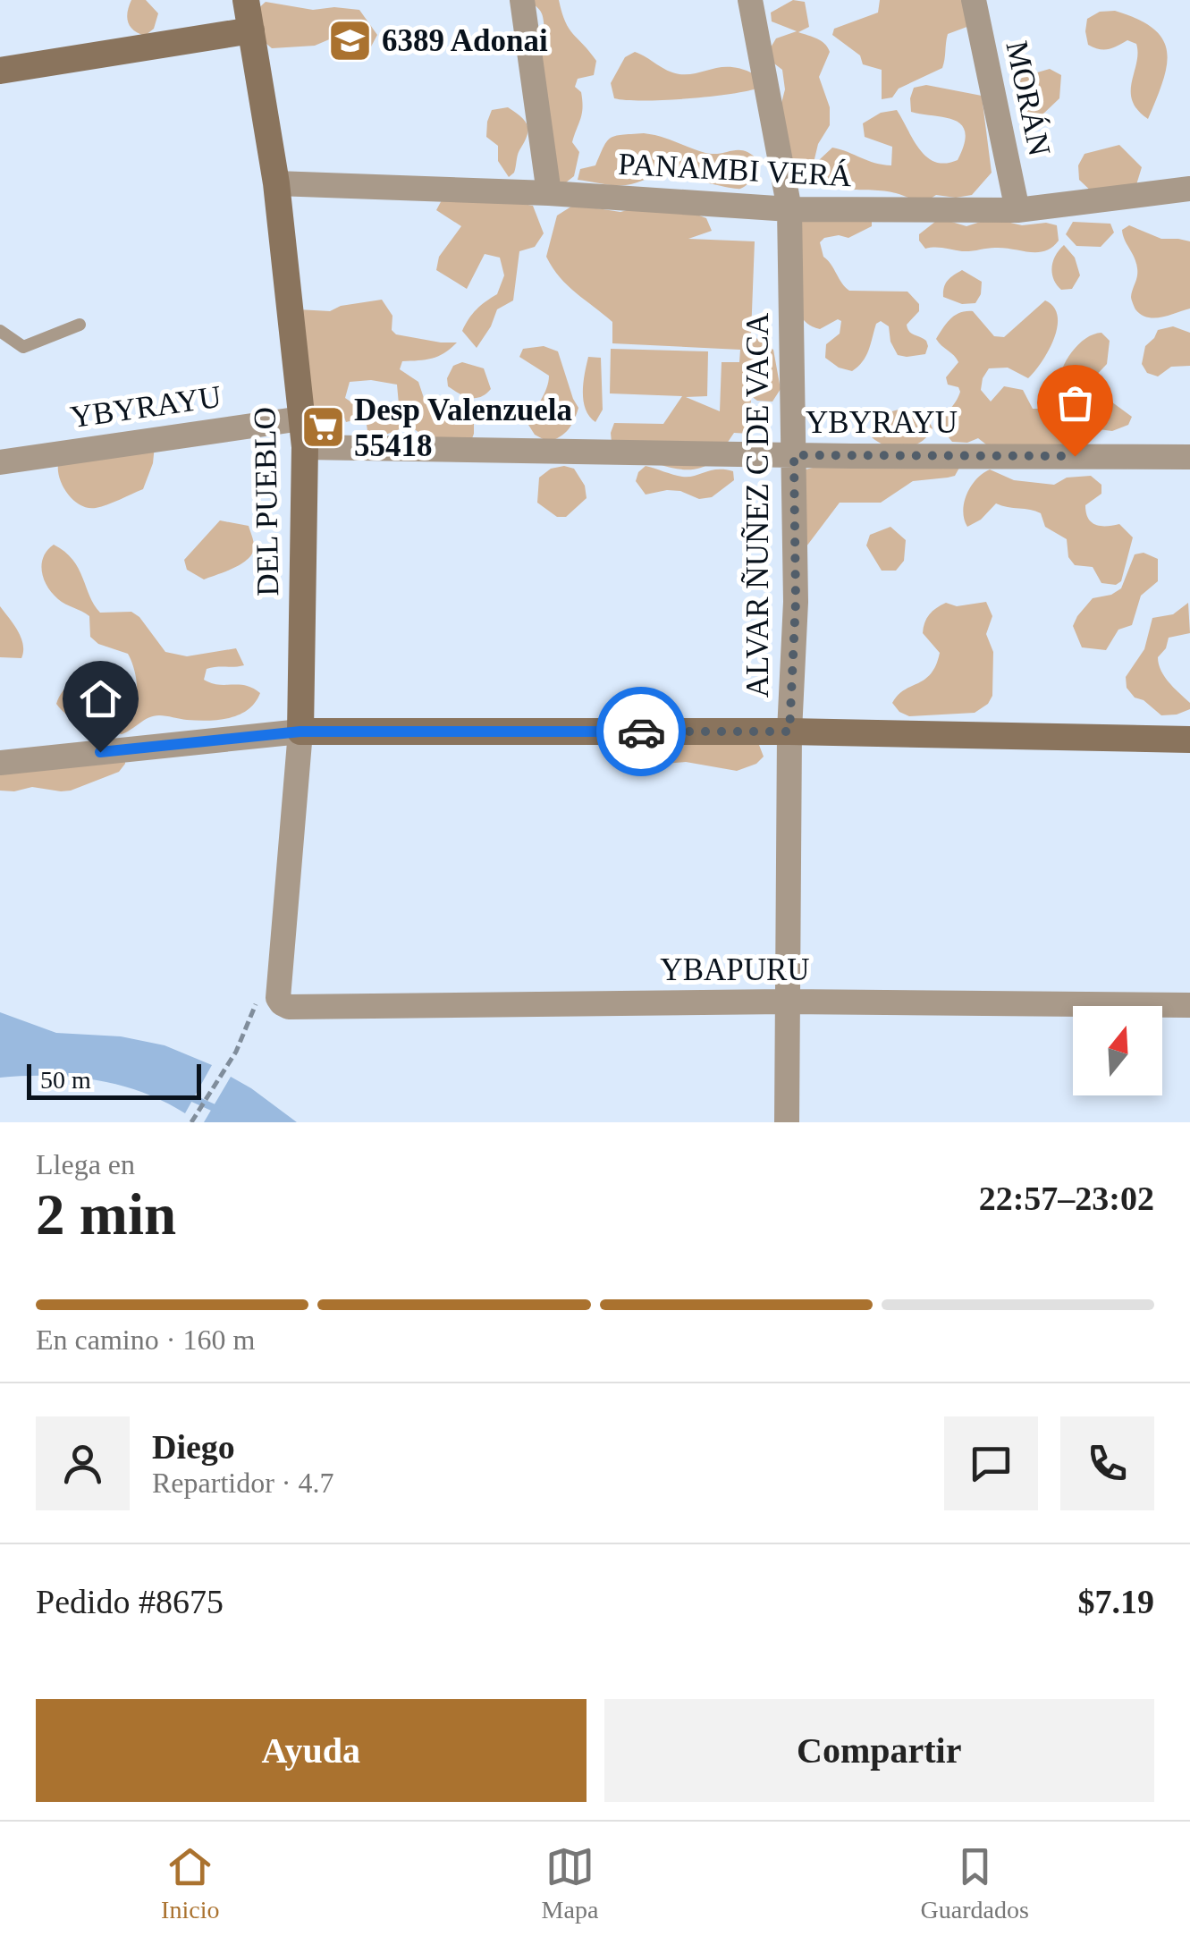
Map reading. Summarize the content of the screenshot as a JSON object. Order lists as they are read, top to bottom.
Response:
{
  "streets": {
    "street": [
      "MORÁN",
      "PANAMBI VERÁ",
      "YBYRAYU",
      "DEL PUEBLO",
      "ALVAR ÑUÑEZ C DE VACA",
      "YBAPURU"
    ]
  },
  "crossings": [
    ["MORÁN", "PANAMBI VERÁ"],
    ["PANAMBI VERÁ", "DEL PUEBLO"],
    ["PANAMBI VERÁ", "ALVAR ÑUÑEZ C DE VACA"],
    ["YBYRAYU", "DEL PUEBLO"],
    ["YBYRAYU", "ALVAR ÑUÑEZ C DE VACA"],
    ["DEL PUEBLO", "YBAPURU"],
    ["ALVAR ÑUÑEZ C DE VACA", "YBAPURU"]
  ],
  "places": {
    "school or university": ["6389 Adonai"],
    "supermarket": ["Desp Valenzuela 55418"]
  },
  "scale_bar": "50 m",
  "north": "top",
  "page": {
    "scale": "50 m",
    "heading": ["2 min", "Llega en", "22:57–23:02"],
    "panel": [
      "Diego",
      "Repartidor · 4.7",
      "Pedido #8675",
      "$7.19"
    ],
    "bar": "En camino · 160 m",
    "buttons": ["Ayuda", "Compartir"],
    "tabs": ["Inicio", "Mapa", "Guardados"]
  }
}
